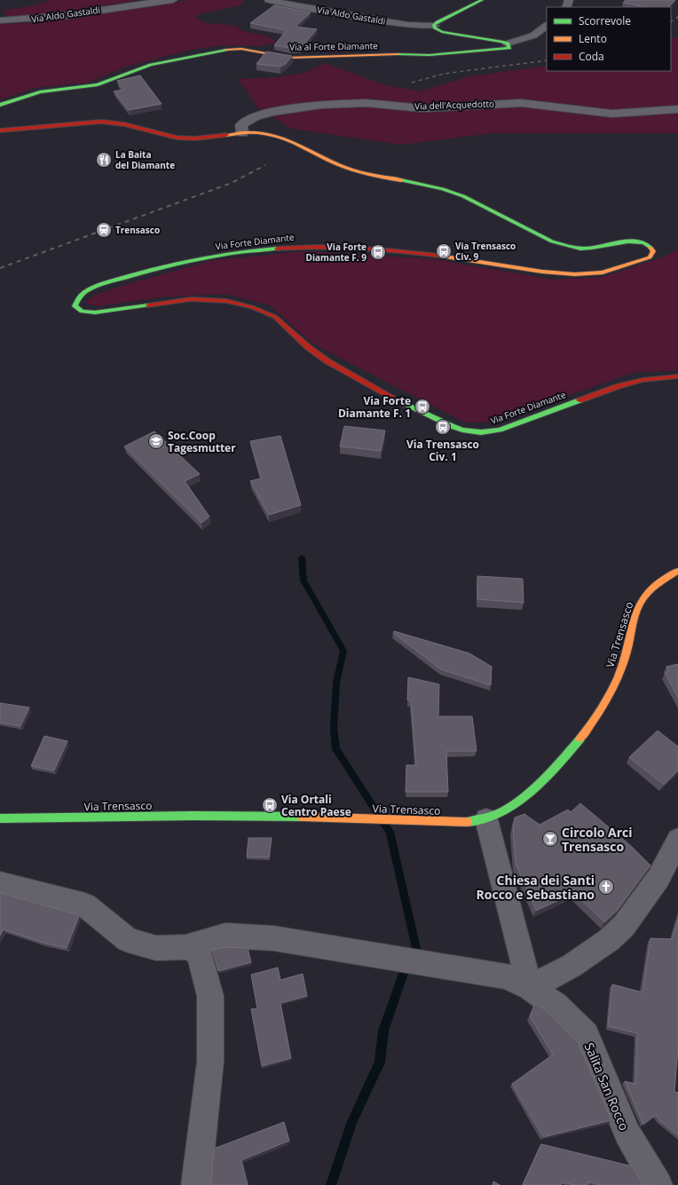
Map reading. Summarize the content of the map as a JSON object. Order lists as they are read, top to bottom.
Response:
{
  "streets": {
    "main road": ["Via al Forte Diamante", "Via Forte Diamante", "Via Trensasco"],
    "street": ["Via Aldo Gastaldi", "Via dell'Acquedotto", "Salita San Rocco"]
  },
  "crossings": [
    ["Via dell'Acquedotto", "Via Forte Diamante"]
  ],
  "places": {
    "restaurant": ["La Baita del Diamante"],
    "station": ["Trensasco"],
    "bus stop": [
      "Via Trensasco Civ. 9",
      "Via Forte Diamante F. 9",
      "Via Forte Diamante F. 1",
      "Via Trensasco Civ. 1",
      "Via Ortali Centro Paese"
    ],
    "school or university": ["Soc.Coop Tagesmutter"],
    "bar": ["Circolo Arci Trensasco"],
    "church": ["Chiesa dei Santi Rocco e Sebastiano"]
  },
  "legend": ["Scorrevole", "Lento", "Coda"]
}
